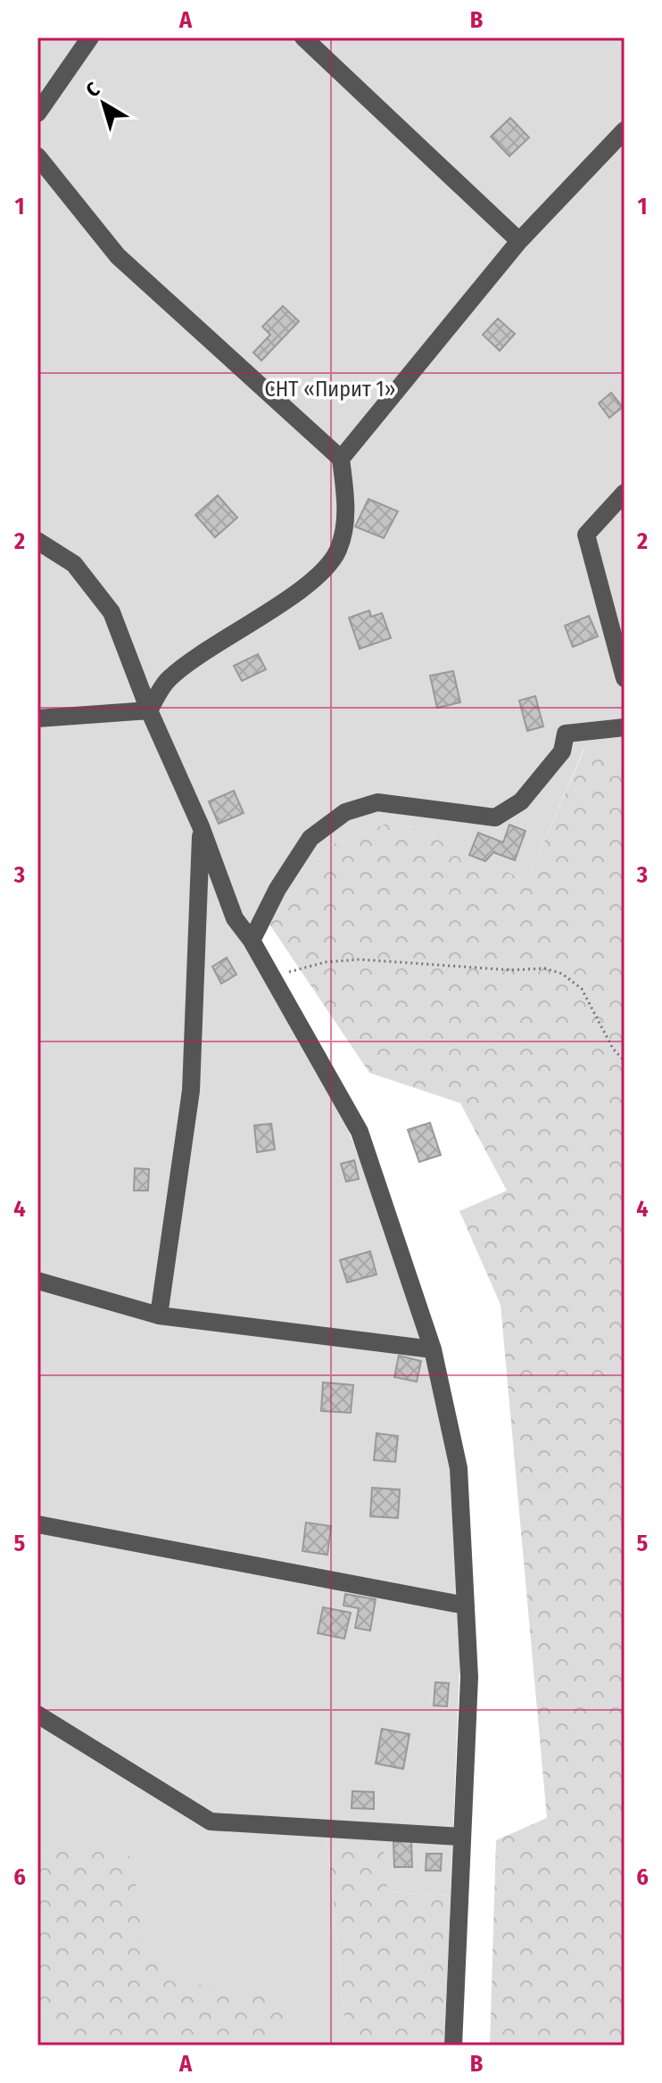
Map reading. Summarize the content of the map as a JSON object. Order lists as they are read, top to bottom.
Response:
{
  "parks": ["СНТ «Пирит 1»"],
  "north": "top left",
  "grid": {
    "columns": ["A", "B"],
    "rows": [
      "1",
      "2",
      "3",
      "4",
      "5",
      "6"
    ]
  }
}
